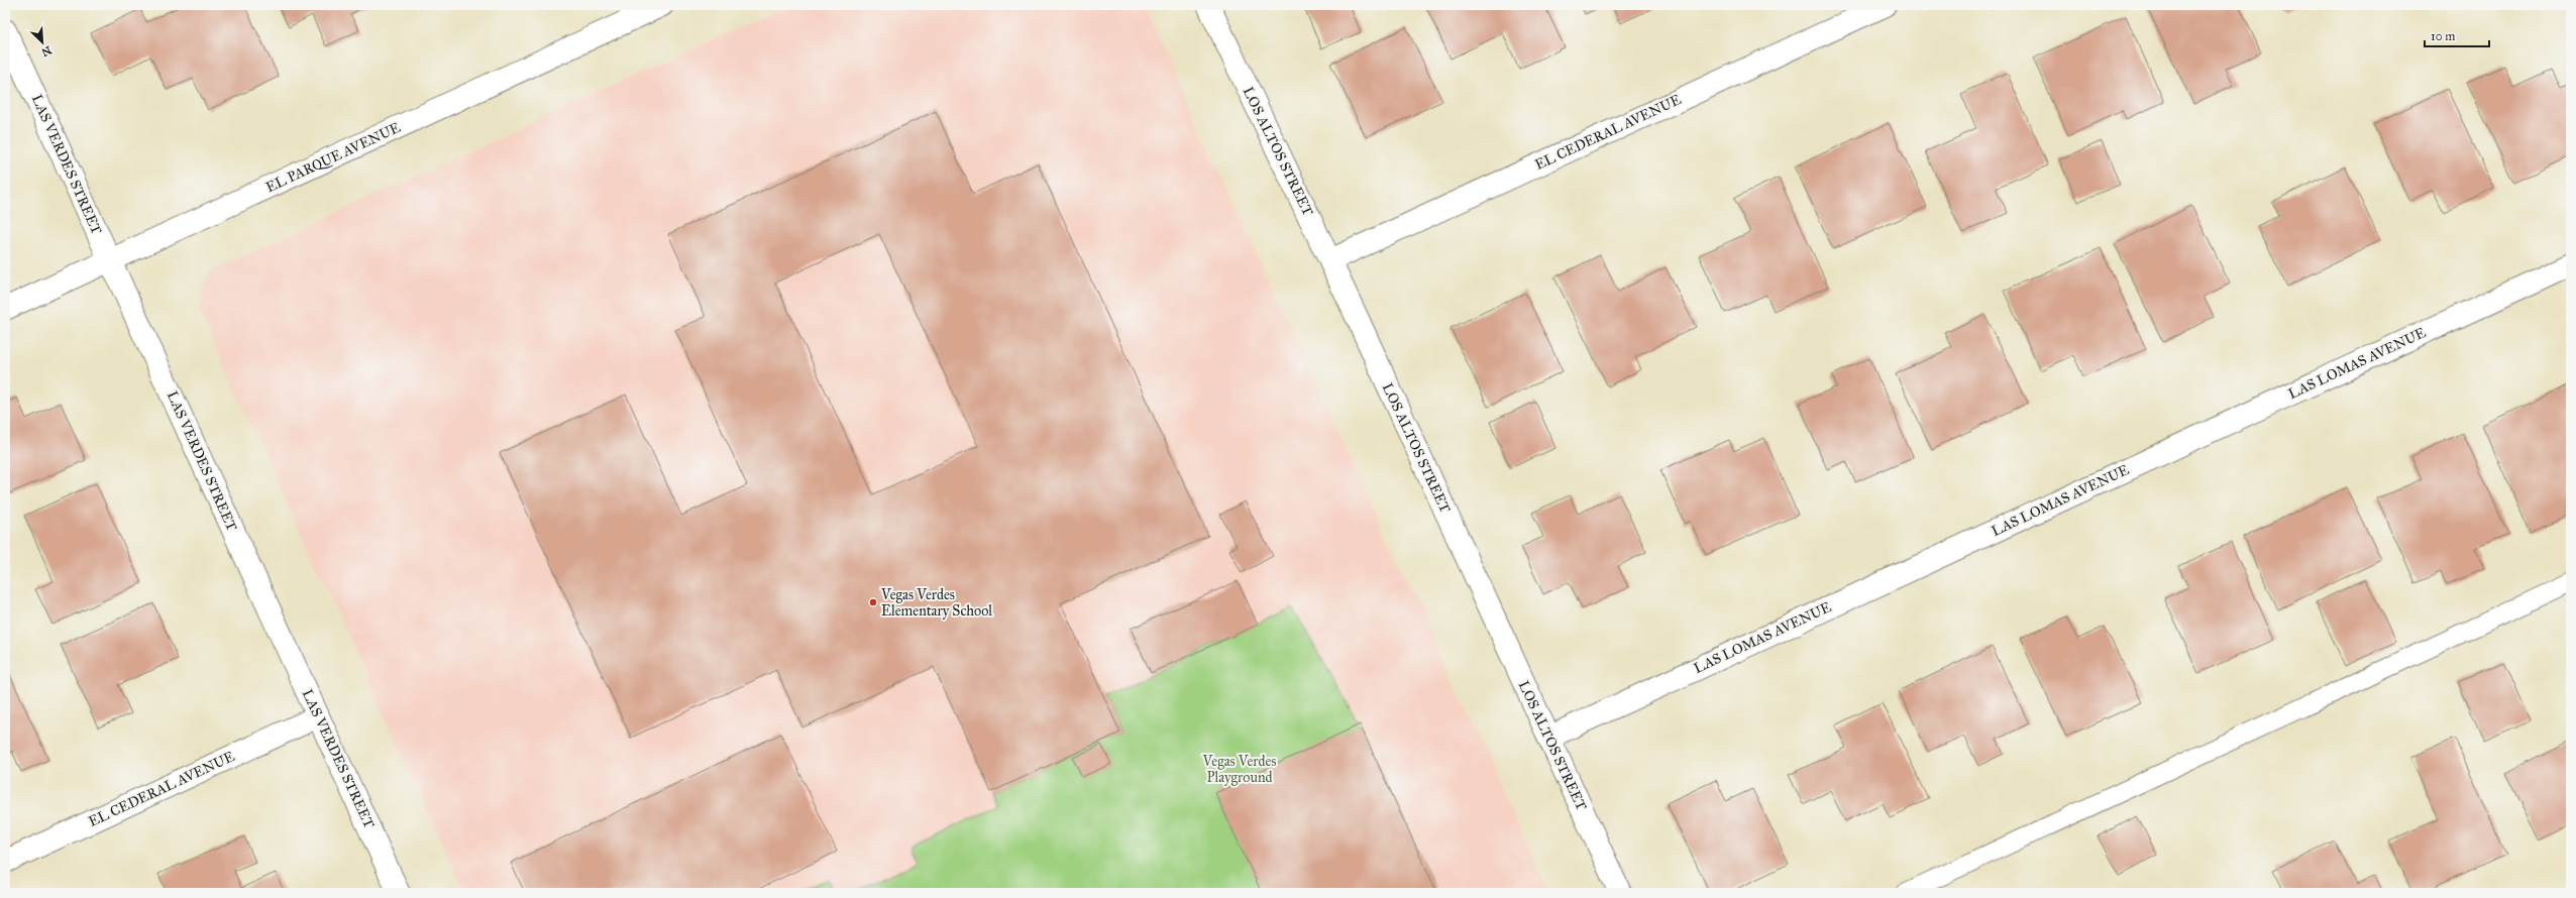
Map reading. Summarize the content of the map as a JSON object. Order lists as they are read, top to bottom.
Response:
{
  "streets": {
    "street": [
      "EL CEDERAL AVENUE",
      "LOS ALTOS STREET",
      "EL PARQUE AVENUE",
      "LAS VERDES STREET",
      "LAS LOMAS AVENUE"
    ]
  },
  "crossings": [
    ["EL CEDERAL AVENUE", "LOS ALTOS STREET"],
    ["EL CEDERAL AVENUE", "LAS VERDES STREET"],
    ["LOS ALTOS STREET", "LAS LOMAS AVENUE"],
    ["EL PARQUE AVENUE", "LAS VERDES STREET"]
  ],
  "parks": ["Vegas Verdes Playground"],
  "places": ["Vegas Verdes Elementary School"],
  "scale_bar": "10 m",
  "north": "bottom right"
}
